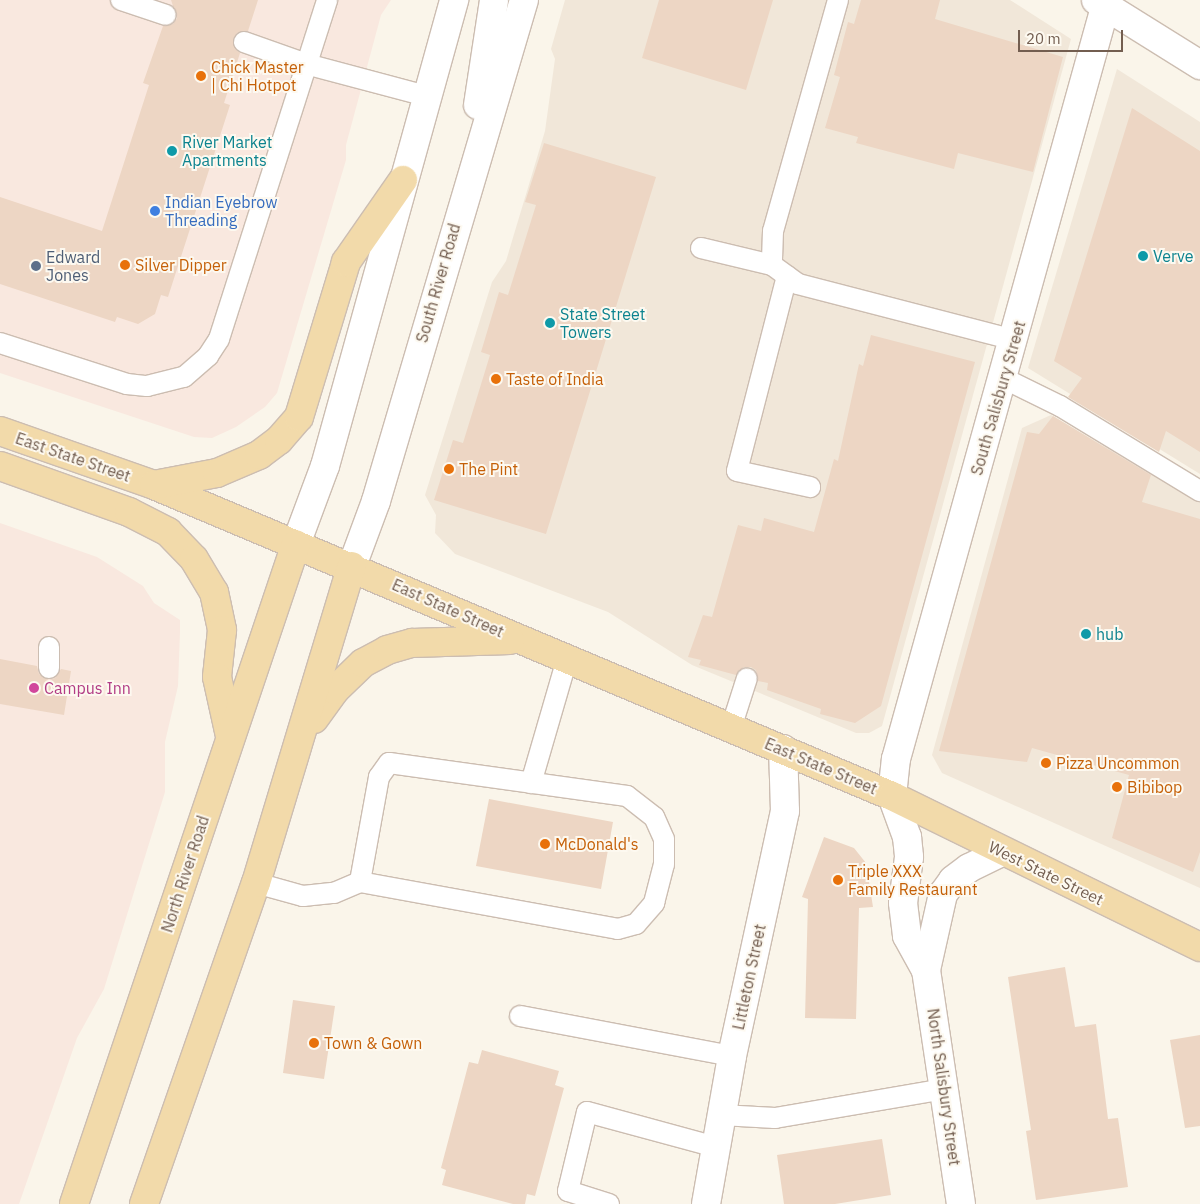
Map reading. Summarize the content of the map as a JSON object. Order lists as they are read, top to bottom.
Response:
{
  "streets": {
    "main road": ["East State Street", "West State Street", "North River Road"],
    "street": [
      "South River Road",
      "South Salisbury Street",
      "Littleton Street",
      "North Salisbury Street"
    ]
  },
  "crossings": [
    ["South River Road", "East State Street"],
    ["South Salisbury Street", "East State Street"],
    ["South Salisbury Street", "West State Street"],
    ["South Salisbury Street", "North Salisbury Street"],
    ["East State Street", "West State Street"],
    ["East State Street", "North River Road"],
    ["East State Street", "Littleton Street"],
    ["East State Street", "North Salisbury Street"],
    ["West State Street", "North Salisbury Street"]
  ],
  "places": [
    "Chick Master | Chi Hotpot",
    "River Market Apartments",
    "Indian Eyebrow Threading",
    "Verve",
    "Silver Dipper",
    "Edward Jones",
    "State Street Towers",
    "Taste of India",
    "The Pint",
    "hub",
    "Campus Inn",
    "Pizza Uncommon",
    "Bibibop",
    "McDonald's",
    "Triple XXX Family Restaurant",
    "Town & Gown"
  ],
  "scale_bar": "20 m"
}
